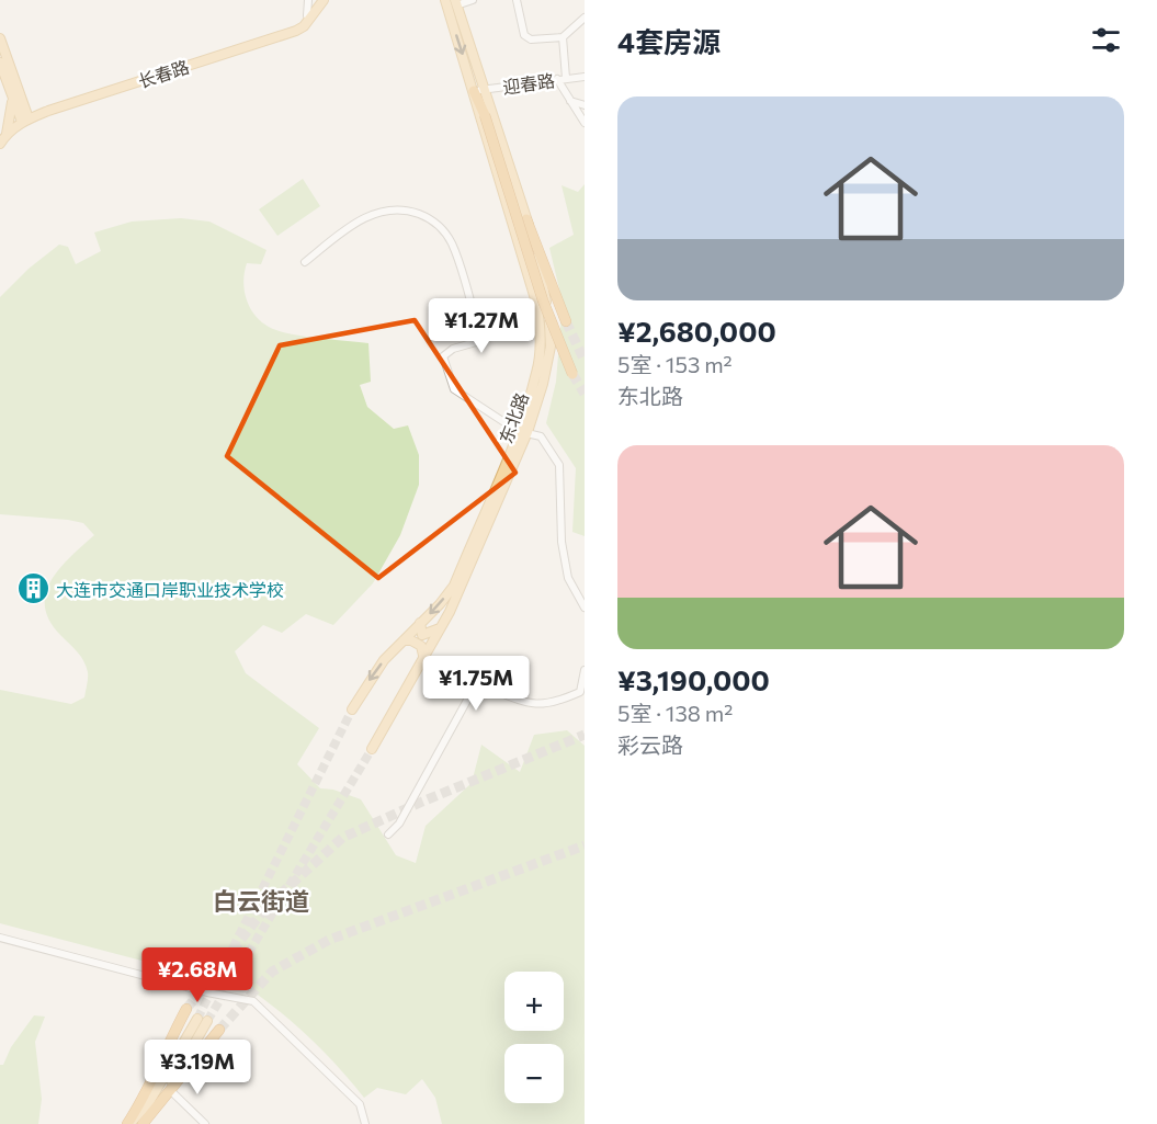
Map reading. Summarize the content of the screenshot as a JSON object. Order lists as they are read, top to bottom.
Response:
{
  "streets": {
    "main road": ["长春路", "东北路"],
    "street": ["迎春路"]
  },
  "crossings": [
    ["迎春路", "东北路"]
  ],
  "districts": ["白云街道"],
  "places": {
    "building": ["大连市交通口岸职业技术学校"]
  },
  "page": {
    "heading": "4套房源",
    "list": [
      {
        "name": "¥2,680,000",
        "note": "5室 · 153 m² · 东北路"
      },
      {
        "name": "¥3,190,000",
        "note": "5室 · 138 m² · 彩云路"
      }
    ],
    "price": [
      "¥1.27M",
      "¥1.75M",
      "¥2.68M",
      "¥3.19M"
    ],
    "map_buttons": ["+", "−"]
  }
}
